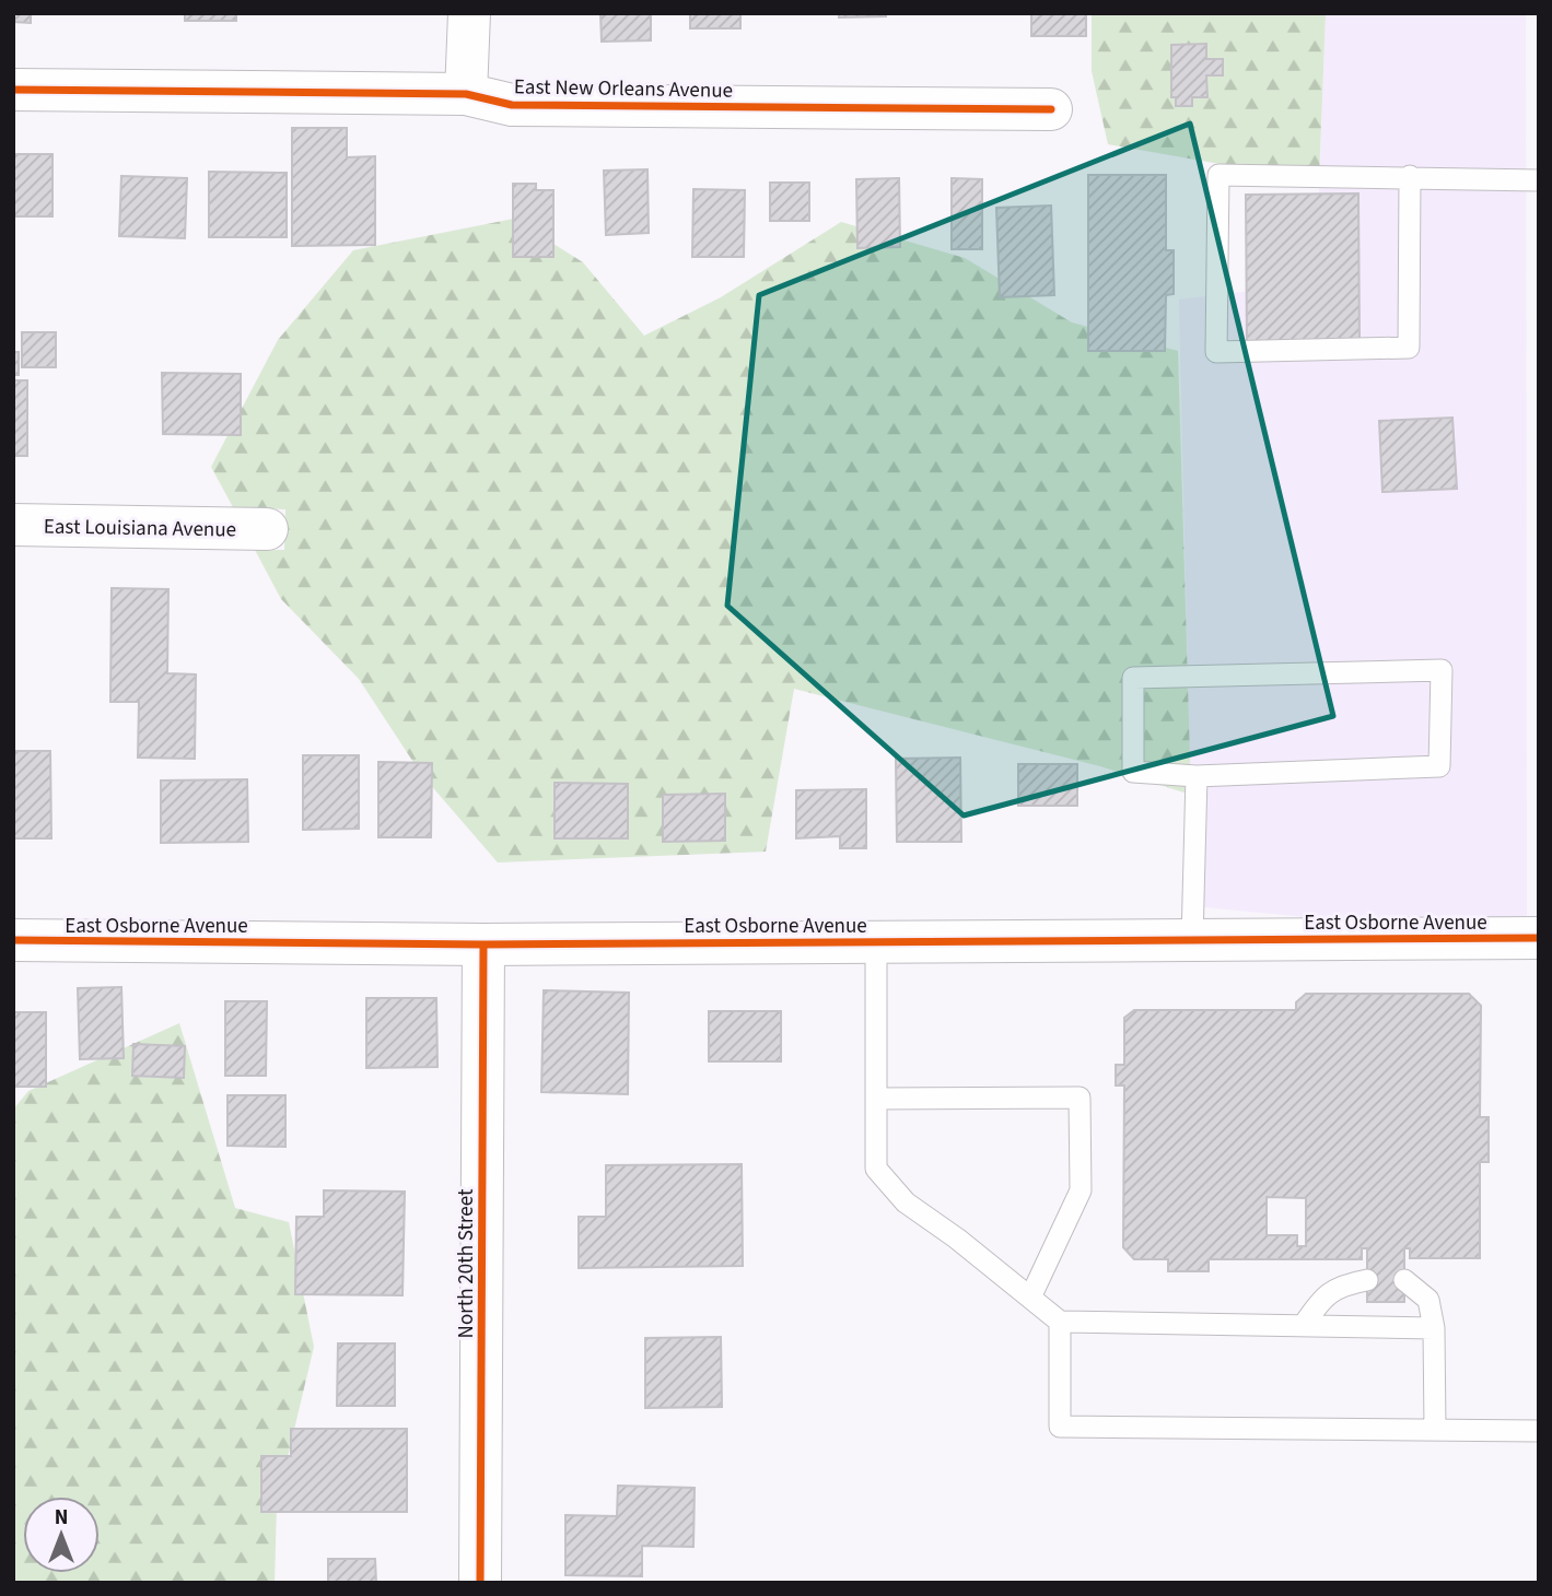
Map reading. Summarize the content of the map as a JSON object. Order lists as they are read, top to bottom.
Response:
{
  "streets": {
    "street": [
      "East New Orleans Avenue",
      "East Louisiana Avenue",
      "East Osborne Avenue",
      "North 20th Street"
    ]
  },
  "crossings": [
    ["East Osborne Avenue", "North 20th Street"]
  ],
  "north": "top"
}
